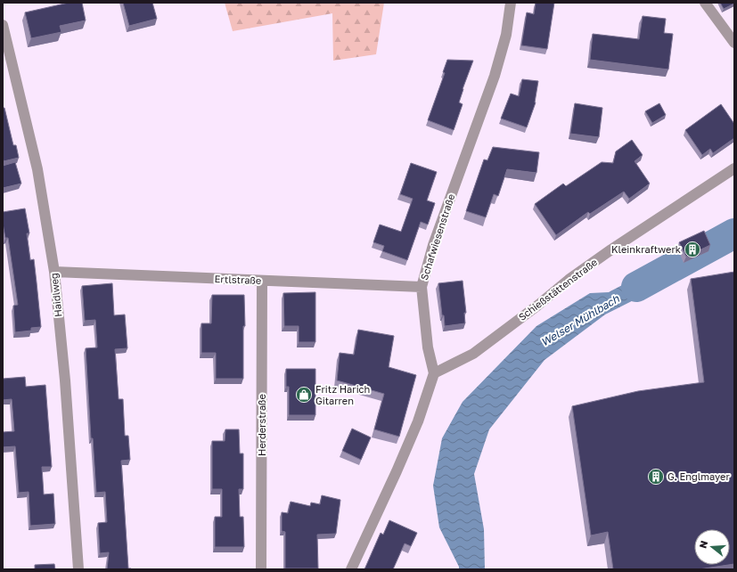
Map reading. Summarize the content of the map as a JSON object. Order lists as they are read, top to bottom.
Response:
{
  "streets": {
    "street": [
      "Schafwiesenstraße",
      "Ertlstraße",
      "Schießstättenstraße",
      "Haidlweg",
      "Herderstraße"
    ]
  },
  "crossings": [
    ["Schafwiesenstraße", "Ertlstraße"],
    ["Schafwiesenstraße", "Schießstättenstraße"],
    ["Ertlstraße", "Haidlweg"],
    ["Ertlstraße", "Herderstraße"]
  ],
  "water": ["Welser Mühlbach"],
  "places": {
    "building": ["Kleinkraftwerk", "G. Englmayer"],
    "shop": ["Fritz Harich Gitarren"]
  },
  "north": "left"
}
